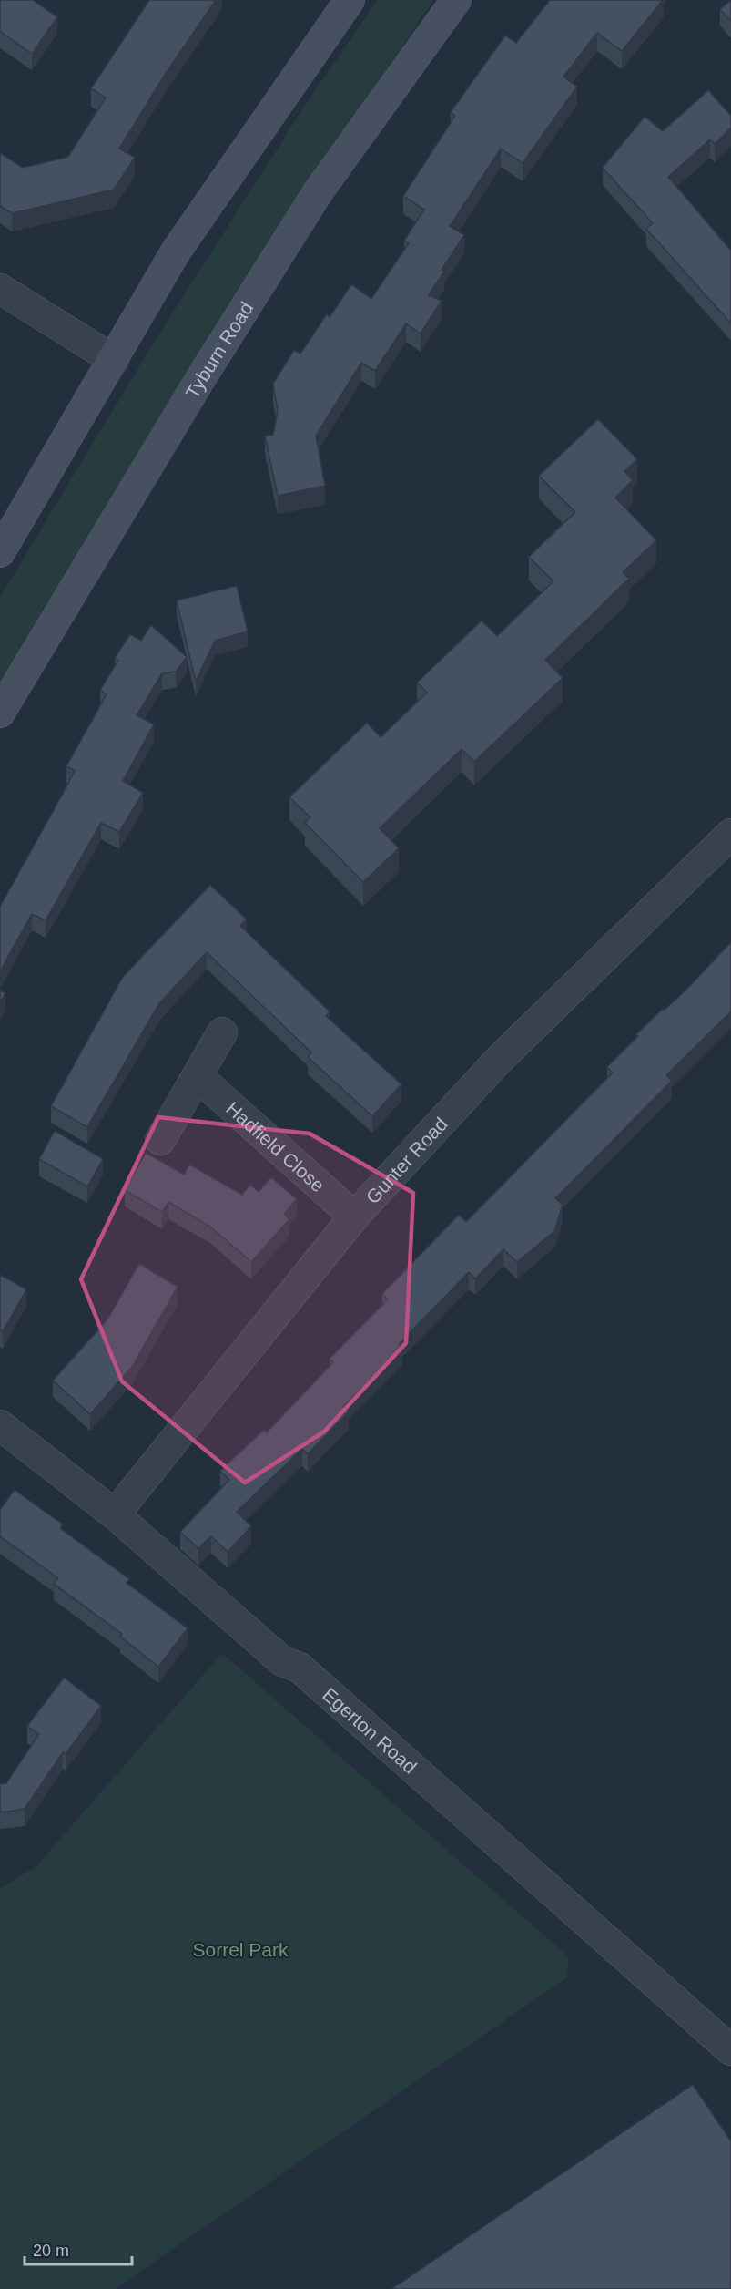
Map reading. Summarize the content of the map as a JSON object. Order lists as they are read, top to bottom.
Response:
{
  "streets": {
    "main road": ["Tyburn Road"],
    "street": ["Hadfield Close", "Gunter Road", "Egerton Road"]
  },
  "crossings": [
    ["Hadfield Close", "Gunter Road"],
    ["Gunter Road", "Egerton Road"]
  ],
  "parks": ["Sorrel Park"],
  "scale_bar": "20 m"
}
